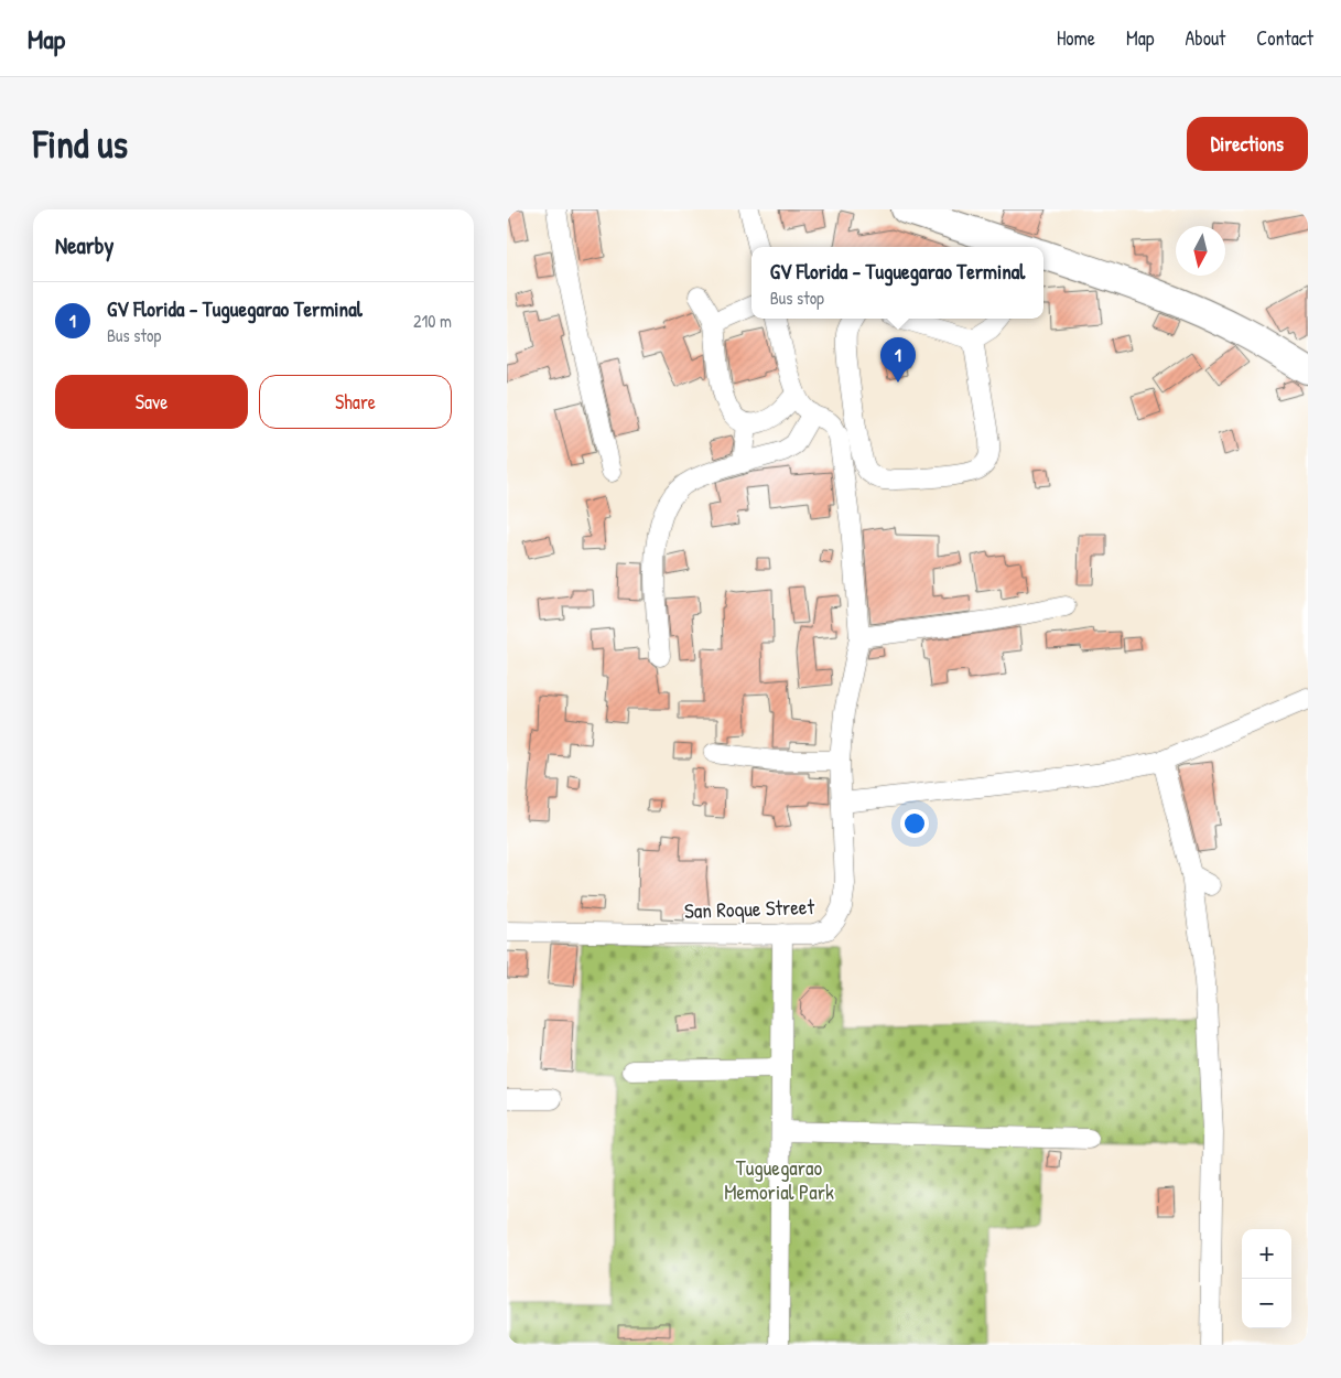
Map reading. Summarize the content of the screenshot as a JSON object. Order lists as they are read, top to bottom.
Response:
{
  "streets": {
    "street": ["San Roque Street"]
  },
  "parks": ["Tuguegarao Memorial Park"],
  "north": "bottom",
  "page": {
    "header": "Map",
    "nav": [
      "Home",
      "Map",
      "About",
      "Contact"
    ],
    "buttons": [
      "Directions",
      ["Save", "Share"]
    ],
    "title": "Find us",
    "heading": "Nearby",
    "popup": ["GV Florida - Tuguegarao Terminal", "Bus stop"],
    "list": [
      {
        "mark": "1",
        "name": "GV Florida - Tuguegarao Terminal",
        "note": "Bus stop",
        "value": "210 m"
      }
    ],
    "pins": "1",
    "map_buttons": ["+", "−"]
  }
}
